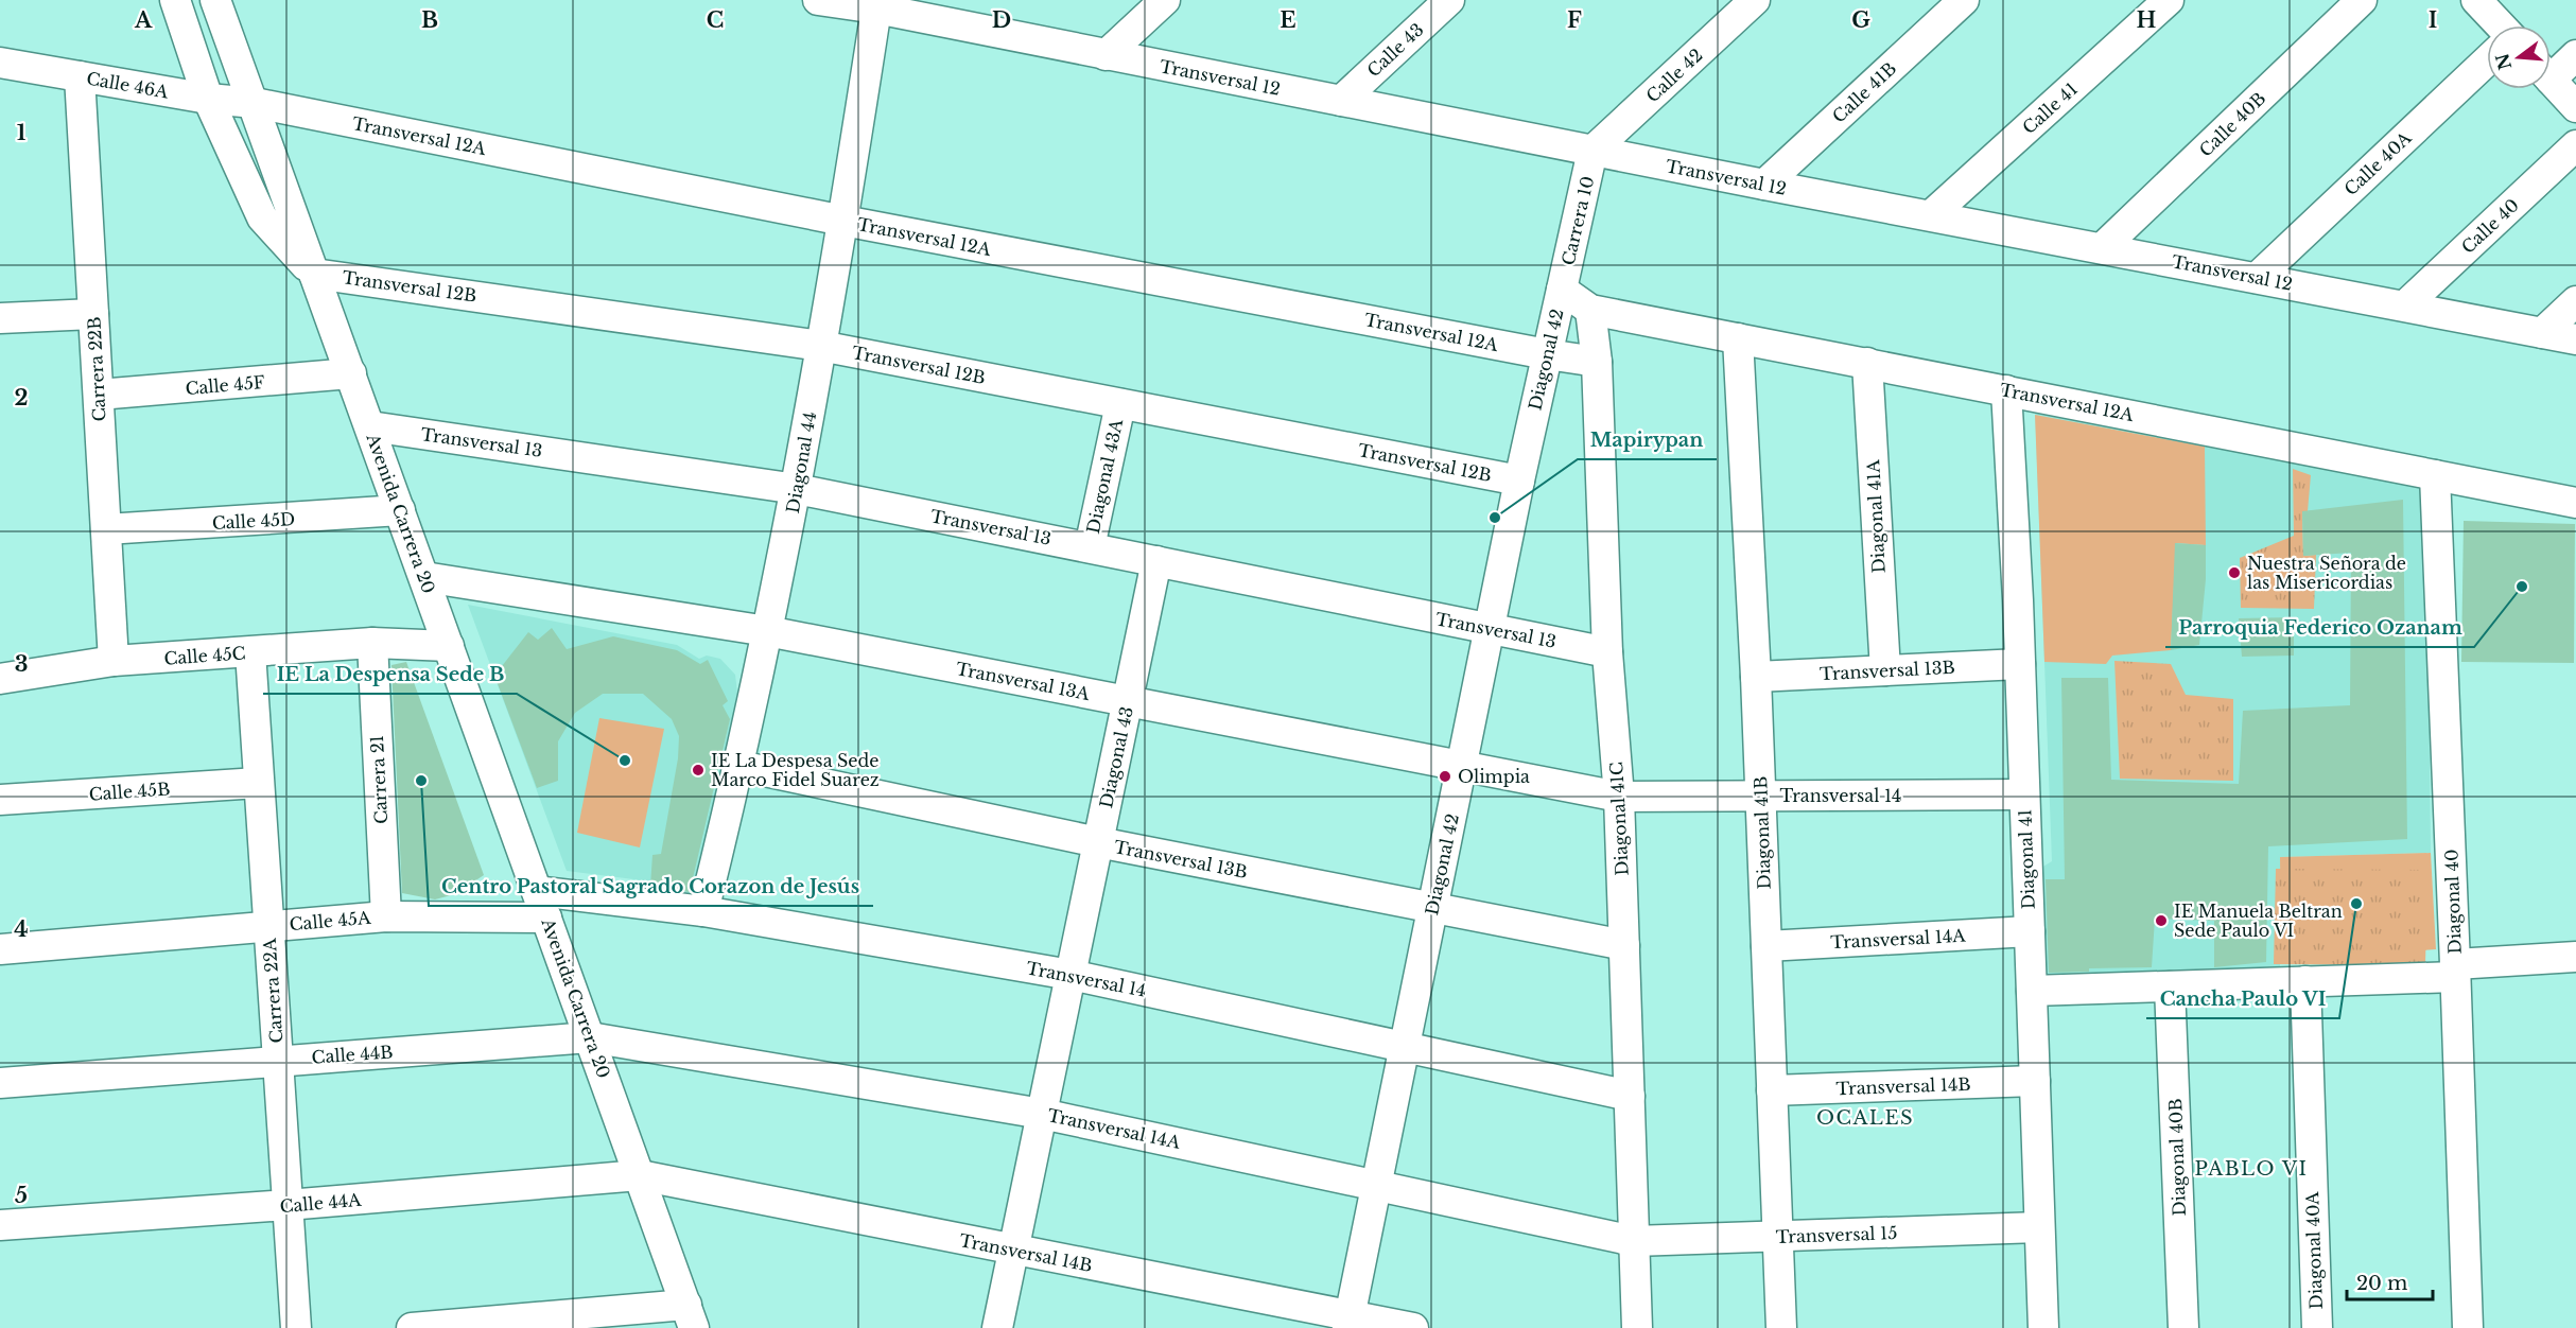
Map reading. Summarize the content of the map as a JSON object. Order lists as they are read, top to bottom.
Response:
{
  "streets": {
    "street": [
      "Calle 43",
      "Calle 42",
      "Transversal 12",
      "Calle 46A",
      "Calle 41B",
      "Calle 41",
      "Calle 40B",
      "Transversal 12A",
      "Calle 40A",
      "Carrera 10",
      "Calle 40",
      "Transversal 12B",
      "Diagonal 42",
      "Carrera 22B",
      "Calle 45F",
      "Transversal 13",
      "Diagonal 44",
      "Diagonal 43A",
      "Avenida Carrera 20",
      "Diagonal 41A",
      "Calle 45D",
      "Calle 45C",
      "Transversal 13B",
      "Transversal 13A",
      "Diagonal 43",
      "Carrera 21",
      "Calle 45B",
      "Transversal 14",
      "Diagonal 41C",
      "Diagonal 41B",
      "Diagonal 41",
      "Diagonal 40",
      "Calle 45A",
      "Transversal 14A",
      "Carrera 22A",
      "Calle 44B",
      "Transversal 14B",
      "Diagonal 40B",
      "Calle 44A",
      "Transversal 15",
      "Diagonal 40A"
    ]
  },
  "crossings": [
    ["Calle 43", "Transversal 12"],
    ["Calle 42", "Transversal 12"],
    ["Calle 42", "Carrera 10"],
    ["Transversal 12", "Calle 41B"],
    ["Transversal 12", "Calle 41"],
    ["Transversal 12", "Calle 40B"],
    ["Transversal 12", "Calle 40A"],
    ["Transversal 12", "Carrera 10"],
    ["Transversal 12", "Calle 40"],
    ["Transversal 12", "Diagonal 44"],
    ["Calle 46A", "Transversal 12A"],
    ["Calle 46A", "Carrera 22B"],
    ["Calle 46A", "Avenida Carrera 20"],
    ["Transversal 12A", "Carrera 10"],
    ["Transversal 12A", "Diagonal 42"],
    ["Transversal 12A", "Diagonal 44"],
    ["Transversal 12A", "Avenida Carrera 20"],
    ["Transversal 12A", "Diagonal 41A"],
    ["Transversal 12A", "Diagonal 41C"],
    ["Transversal 12A", "Diagonal 41B"],
    ["Transversal 12A", "Diagonal 41"],
    ["Transversal 12A", "Diagonal 40"],
    ["Carrera 10", "Diagonal 42"],
    ["Transversal 12B", "Diagonal 42"],
    ["Transversal 12B", "Diagonal 44"],
    ["Transversal 12B", "Diagonal 43A"],
    ["Transversal 12B", "Avenida Carrera 20"],
    ["Diagonal 42", "Transversal 13"],
    ["Diagonal 42", "Transversal 13B"],
    ["Diagonal 42", "Transversal 13A"],
    ["Diagonal 42", "Transversal 14"],
    ["Diagonal 42", "Transversal 14A"],
    ["Diagonal 42", "Transversal 14B"],
    ["Carrera 22B", "Calle 45F"],
    ["Carrera 22B", "Calle 45D"],
    ["Carrera 22B", "Calle 45C"],
    ["Calle 45F", "Avenida Carrera 20"],
    ["Transversal 13", "Diagonal 44"],
    ["Transversal 13", "Diagonal 43A"],
    ["Transversal 13", "Avenida Carrera 20"],
    ["Transversal 13", "Diagonal 43"],
    ["Transversal 13", "Diagonal 41C"],
    ["Diagonal 44", "Transversal 13B"],
    ["Diagonal 44", "Transversal 13A"],
    ["Diagonal 44", "Transversal 14"],
    ["Avenida Carrera 20", "Calle 45D"],
    ["Avenida Carrera 20", "Calle 45C"],
    ["Avenida Carrera 20", "Transversal 13A"],
    ["Avenida Carrera 20", "Transversal 14"],
    ["Avenida Carrera 20", "Calle 45A"],
    ["Avenida Carrera 20", "Transversal 14A"],
    ["Avenida Carrera 20", "Calle 44B"],
    ["Avenida Carrera 20", "Transversal 14B"],
    ["Avenida Carrera 20", "Calle 44A"],
    ["Diagonal 41A", "Transversal 13B"],
    ["Calle 45C", "Carrera 21"],
    ["Calle 45C", "Carrera 22A"],
    ["Transversal 13B", "Diagonal 43"],
    ["Transversal 13B", "Diagonal 41C"],
    ["Transversal 13B", "Diagonal 41B"],
    ["Transversal 13B", "Diagonal 41"],
    ["Transversal 13A", "Diagonal 43"],
    ["Transversal 13A", "Transversal 14"],
    ["Transversal 13A", "Diagonal 41C"],
    ["Diagonal 43", "Transversal 14"],
    ["Diagonal 43", "Transversal 14A"],
    ["Diagonal 43", "Transversal 14B"],
    ["Carrera 21", "Calle 45A"],
    ["Calle 45B", "Carrera 22A"],
    ["Transversal 14", "Diagonal 41C"],
    ["Transversal 14", "Diagonal 41B"],
    ["Transversal 14", "Diagonal 41"],
    ["Transversal 14", "Calle 45A"],
    ["Diagonal 41C", "Transversal 14A"],
    ["Diagonal 41C", "Transversal 15"],
    ["Diagonal 41B", "Transversal 14A"],
    ["Diagonal 41B", "Transversal 14B"],
    ["Diagonal 41B", "Transversal 15"],
    ["Diagonal 41", "Transversal 14A"],
    ["Diagonal 41", "Transversal 14B"],
    ["Diagonal 41", "Transversal 15"],
    ["Calle 45A", "Carrera 22A"],
    ["Transversal 14A", "Calle 44B"],
    ["Transversal 14A", "Transversal 15"],
    ["Carrera 22A", "Calle 44B"],
    ["Carrera 22A", "Calle 44A"],
    ["Transversal 14B", "Calle 44A"]
  ],
  "districts": ["OCALES", "PABLO VI"],
  "places": [
    "Mapirypan",
    "Nuestra Señora de las Misericordias",
    "Parroquia Federico Ozanam",
    "IE La Despensa Sede B",
    "IE La Despesa Sede Marco Fidel Suarez",
    "Olimpia",
    "Centro Pastoral Sagrado Corazon de Jesús",
    "Cancha Paulo VI",
    "IE Manuela Beltran Sede Paulo VI"
  ],
  "scale_bar": "20 m",
  "north": "left",
  "grid": {
    "columns": [
      "A",
      "B",
      "C",
      "D",
      "E",
      "F",
      "G",
      "H",
      "I"
    ],
    "rows": [
      "1",
      "2",
      "3",
      "4",
      "5"
    ]
  }
}
